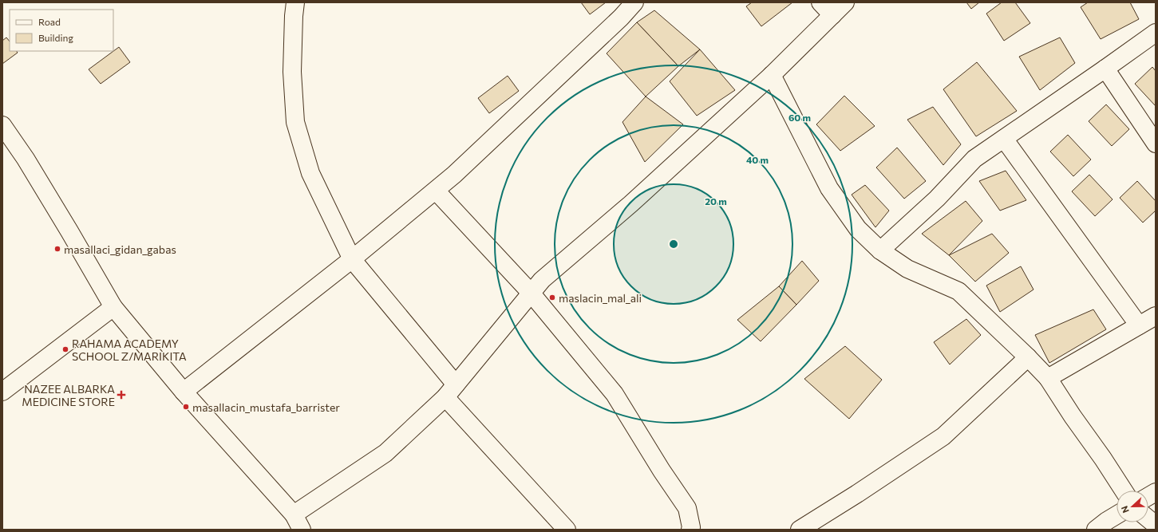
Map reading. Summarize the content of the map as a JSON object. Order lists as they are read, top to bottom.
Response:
{
  "places": {
    "other": [
      "masallaci_gidan_gabas",
      "maslacin_mal_ali",
      "RAHAMA ACADEMY SCHOOL Z/MARIKITA",
      "masallacin_mustafa_barrister"
    ],
    "health": ["NAZEE ALBARKA MEDICINE STORE"]
  },
  "legend": ["Road", "Building"],
  "north": "left",
  "rings": ["60 m", "40 m", "20 m"]
}
